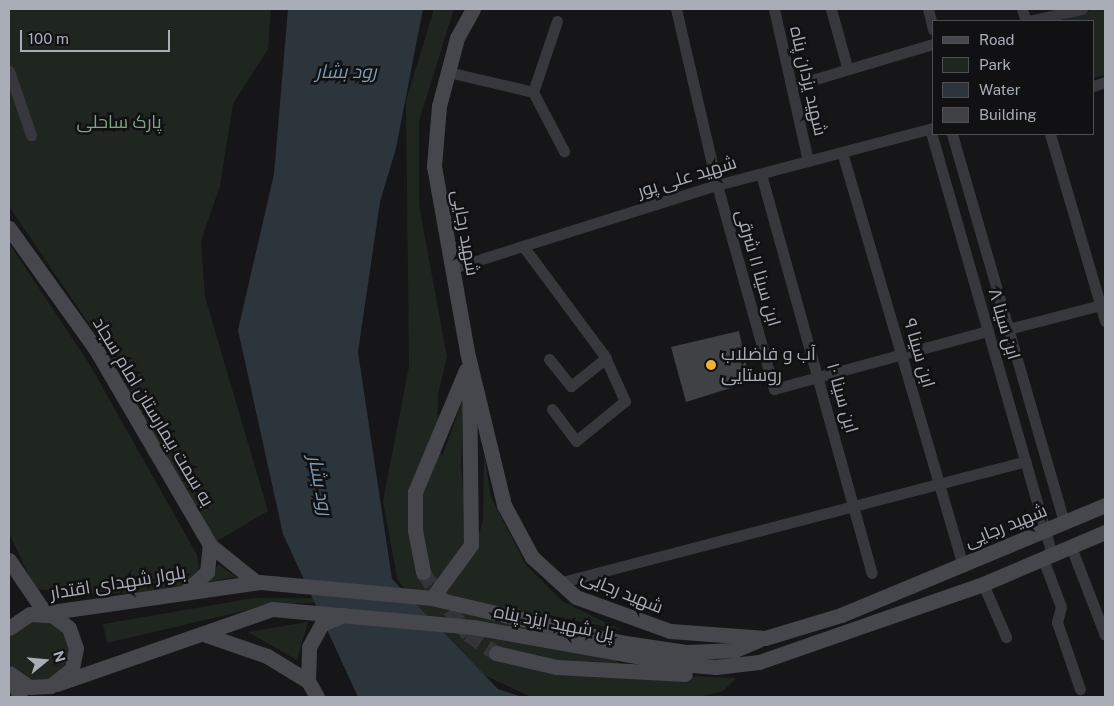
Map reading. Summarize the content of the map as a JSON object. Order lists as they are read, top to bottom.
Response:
{
  "streets": {
    "street": [
      "شهید یزدان پناه",
      "شهید علی پور",
      "شهید رجایی",
      "ابن سینا ۱۱ شرقی",
      "ابن سینا ۸",
      "ابن سینا ۹",
      "ابن سینا ۱۰",
      "به سمت بیمارستان امام سجاد",
      "بلوار شهدای اقتدار",
      "پل شهید ایزد پناه"
    ]
  },
  "crossings": [
    ["شهید یزدان پناه", "شهید علی پور"],
    ["شهید علی پور", "شهید رجایی"],
    ["شهید علی پور", "ابن سینا ۱۱ شرقی"],
    ["شهید علی پور", "ابن سینا ۹"],
    ["شهید علی پور", "ابن سینا ۱۰"],
    ["شهید رجایی", "ابن سینا ۸"],
    ["شهید رجایی", "ابن سینا ۹"],
    ["شهید رجایی", "پل شهید ایزد پناه"],
    ["ابن سینا ۱۱ شرقی", "ابن سینا ۱۰"],
    ["بلوار شهدای اقتدار", "پل شهید ایزد پناه"]
  ],
  "water": ["رود بشار"],
  "parks": ["پارک ساحلی"],
  "places": ["آب و فاضلاب روستایی"],
  "legend": [
    "Road",
    "Park",
    "Water",
    "Building"
  ],
  "scale_bar": "100 m",
  "north": "right"
}
